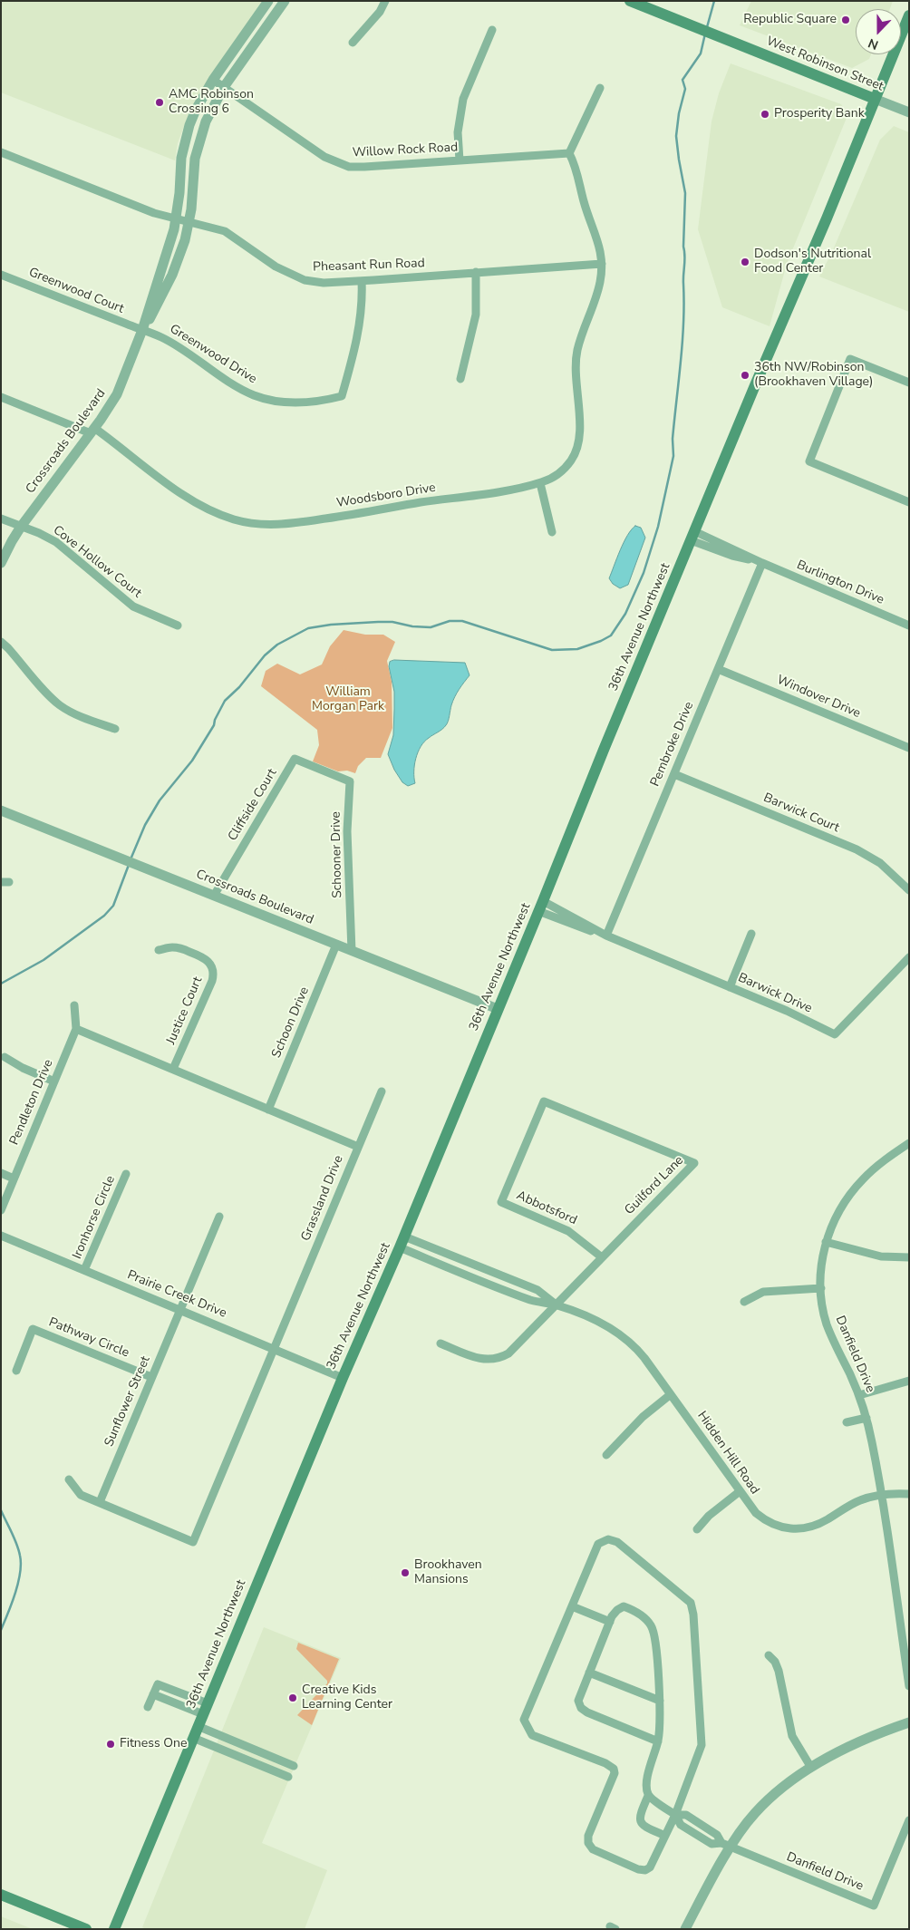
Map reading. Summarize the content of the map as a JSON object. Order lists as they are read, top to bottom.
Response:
{
  "streets": {
    "main road": ["West Robinson Street", "36th Avenue Northwest"],
    "street": [
      "Willow Rock Road",
      "Pheasant Run Road",
      "Greenwood Court",
      "Greenwood Drive",
      "Crossroads Boulevard",
      "Woodsboro Drive",
      "Cove Hollow Court",
      "Burlington Drive",
      "Windover Drive",
      "Pembroke Drive",
      "Cliffside Court",
      "Barwick Court",
      "Schooner Drive",
      "Barwick Drive",
      "Justice Court",
      "Schoon Drive",
      "Pendleton Drive",
      "Guilford Lane",
      "Grassland Drive",
      "Abbotsford",
      "Ironhorse Circle",
      "Prairie Creek Drive",
      "Pathway Circle",
      "Danfield Drive",
      "Sunflower Street",
      "Hidden Hill Road"
    ]
  },
  "crossings": [
    ["West Robinson Street", "36th Avenue Northwest"],
    ["Willow Rock Road", "Crossroads Boulevard"],
    ["Willow Rock Road", "Woodsboro Drive"],
    ["Pheasant Run Road", "Greenwood Drive"],
    ["Pheasant Run Road", "Crossroads Boulevard"],
    ["Pheasant Run Road", "Woodsboro Drive"],
    ["Greenwood Court", "Greenwood Drive"],
    ["Greenwood Court", "Crossroads Boulevard"],
    ["Greenwood Drive", "Crossroads Boulevard"],
    ["Crossroads Boulevard", "Woodsboro Drive"],
    ["Crossroads Boulevard", "Cove Hollow Court"],
    ["Crossroads Boulevard", "36th Avenue Northwest"],
    ["Crossroads Boulevard", "Cliffside Court"],
    ["Crossroads Boulevard", "Schooner Drive"],
    ["Crossroads Boulevard", "Schoon Drive"],
    ["Burlington Drive", "36th Avenue Northwest"],
    ["Burlington Drive", "Pembroke Drive"],
    ["36th Avenue Northwest", "Barwick Drive"],
    ["36th Avenue Northwest", "Prairie Creek Drive"],
    ["36th Avenue Northwest", "Hidden Hill Road"],
    ["Windover Drive", "Pembroke Drive"],
    ["Pembroke Drive", "Barwick Court"],
    ["Pembroke Drive", "Barwick Drive"],
    ["Cliffside Court", "Schooner Drive"],
    ["Justice Court", "Grassland Drive"],
    ["Schoon Drive", "Grassland Drive"],
    ["Pendleton Drive", "Grassland Drive"],
    ["Guilford Lane", "Abbotsford"],
    ["Guilford Lane", "Hidden Hill Road"],
    ["Grassland Drive", "Prairie Creek Drive"],
    ["Grassland Drive", "Sunflower Street"],
    ["Ironhorse Circle", "Prairie Creek Drive"],
    ["Prairie Creek Drive", "Sunflower Street"],
    ["Pathway Circle", "Sunflower Street"],
    ["Danfield Drive", "Hidden Hill Road"]
  ],
  "parks": ["William Morgan Park"],
  "places": [
    "Republic Square",
    "AMC Robinson Crossing 6",
    "Prosperity Bank",
    "Dodson's Nutritional Food Center",
    "36th NW/Robinson (Brookhaven Village)",
    "Brookhaven Mansions",
    "Creative Kids Learning Center",
    "Fitness One"
  ],
  "north": "bottom"
}
